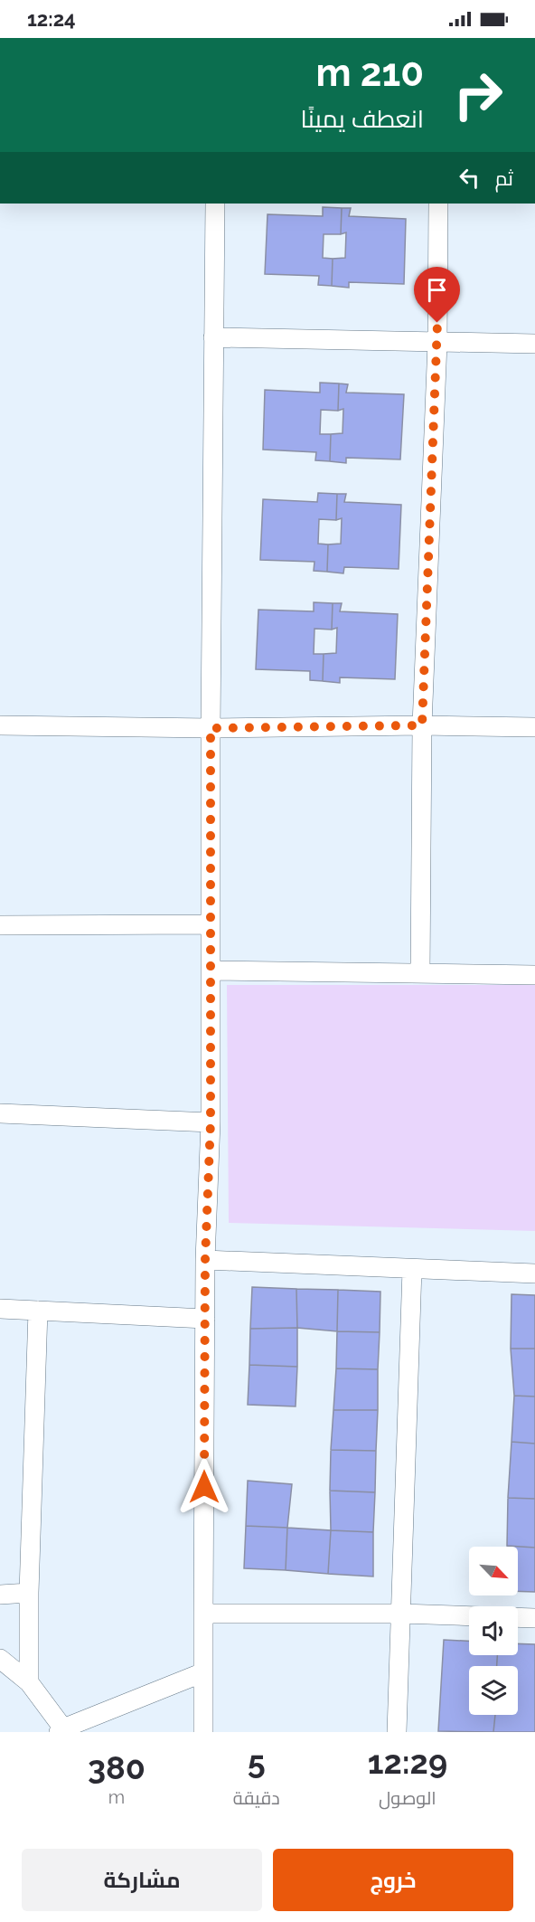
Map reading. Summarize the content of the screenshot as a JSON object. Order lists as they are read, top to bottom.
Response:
{
  "north": "bottom right",
  "page": {
    "status": "12:24",
    "turn": ["210 m", "انعطف يمينًا"],
    "then": "ثم",
    "eta": [
      "12:29",
      "الوصول",
      "5",
      "دقيقة",
      "380",
      "m"
    ],
    "buttons": ["خروج", "مشاركة"]
  }
}
